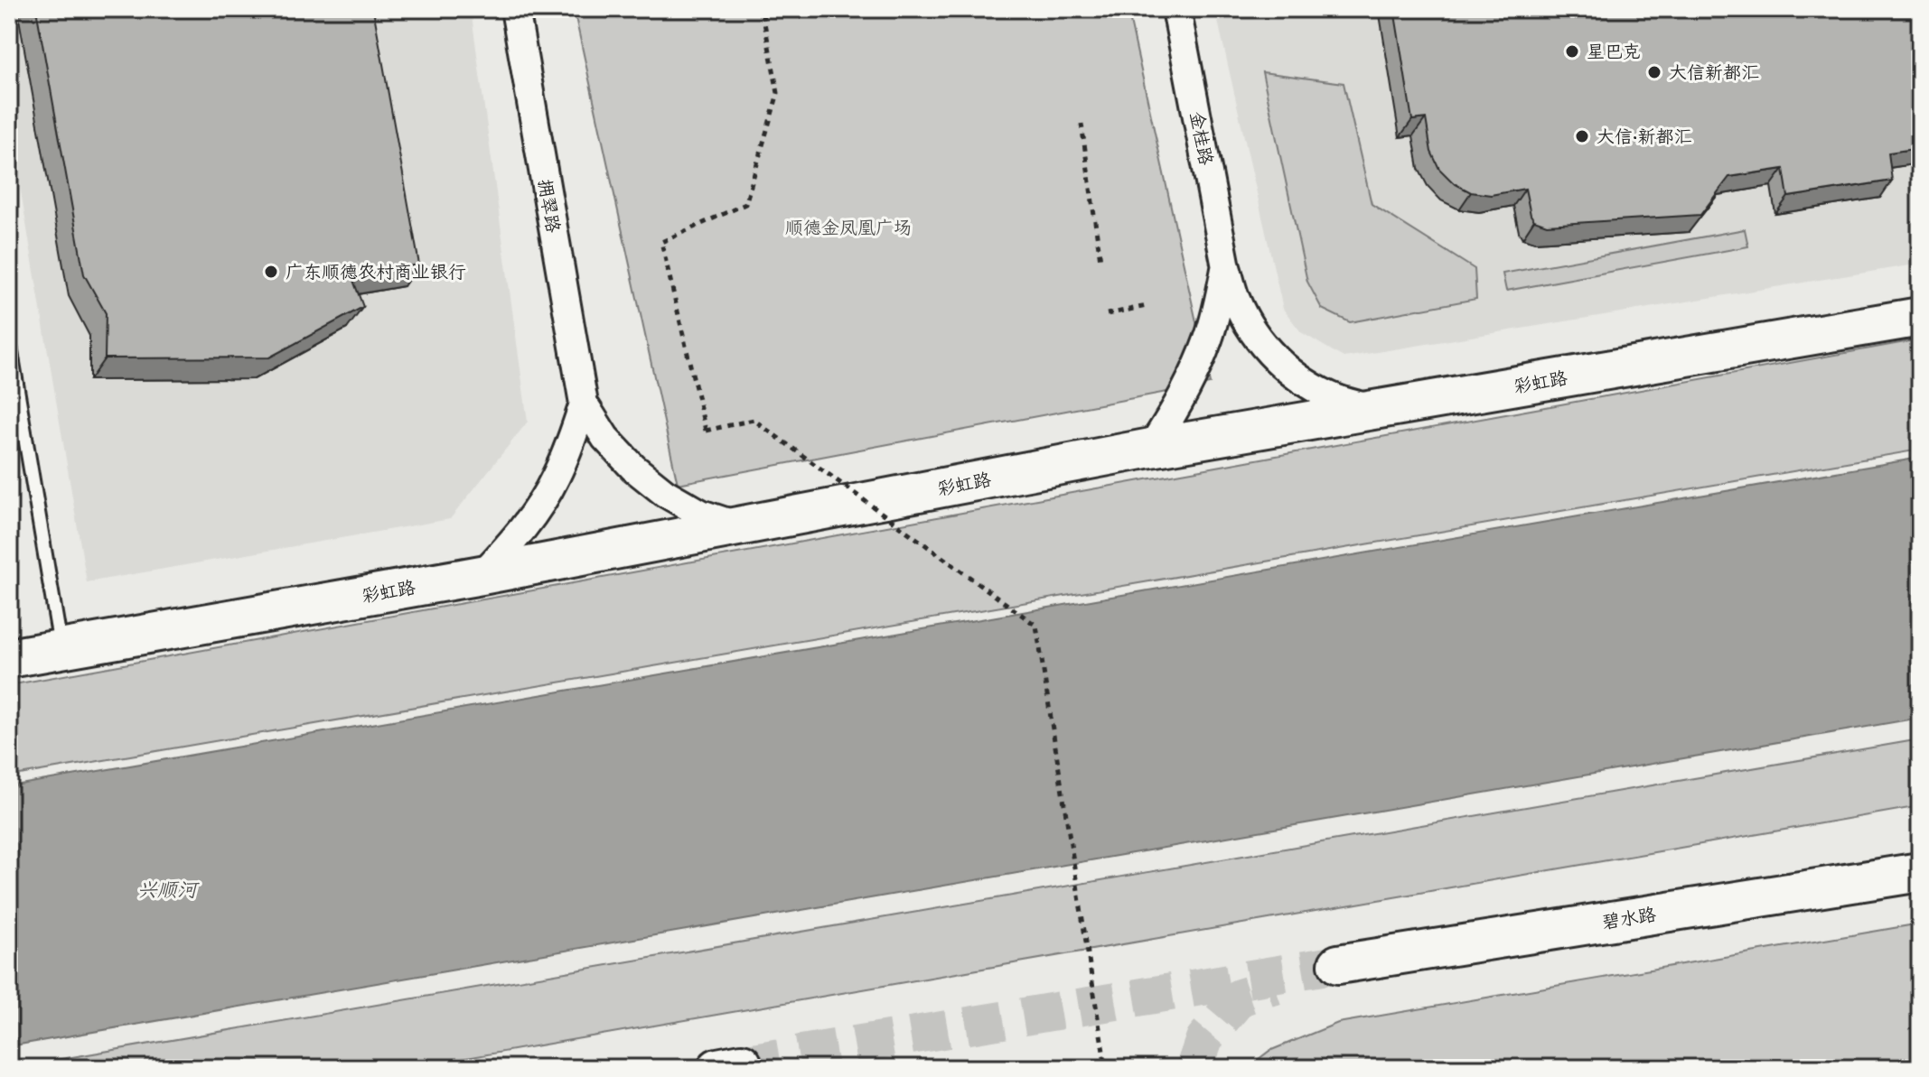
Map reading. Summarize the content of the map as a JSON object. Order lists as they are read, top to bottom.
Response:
{
  "streets": {
    "main road": ["彩虹路", "碧水路"],
    "street": ["金桂路", "拥翠路"]
  },
  "crossings": [
    ["金桂路", "彩虹路"],
    ["拥翠路", "彩虹路"]
  ],
  "water": ["兴顺河"],
  "parks": ["顺德金凤凰广场"],
  "places": [
    "星巴克",
    "大信新都汇",
    "大信·新都汇",
    "广东顺德农村商业银行"
  ]
}
